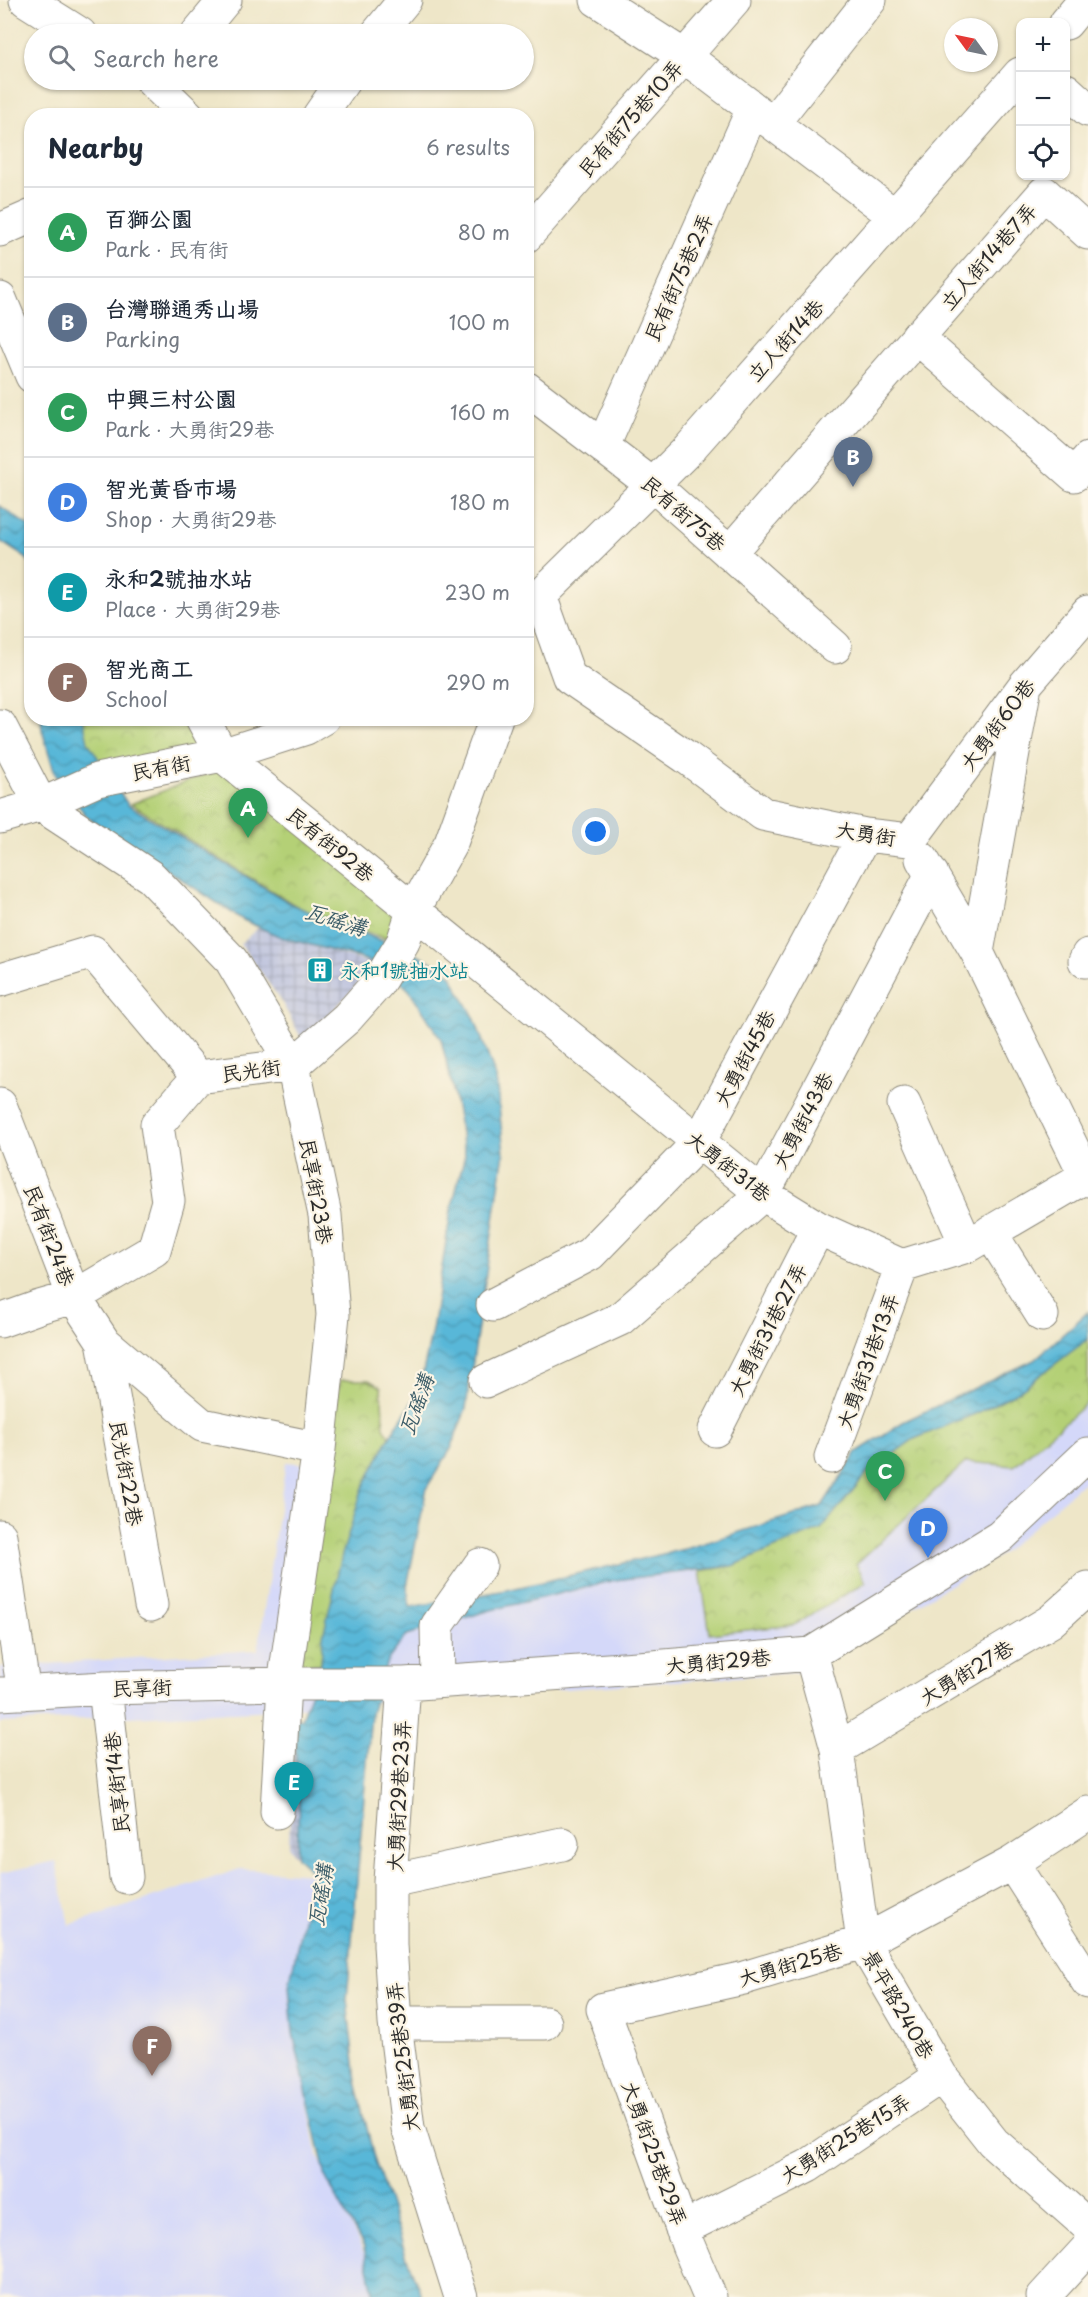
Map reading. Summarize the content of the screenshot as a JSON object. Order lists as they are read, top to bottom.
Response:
{
  "streets": {
    "street": [
      "民有街75巷10弄",
      "立人街14巷7弄",
      "民有街75巷2弄",
      "立人街14巷",
      "民有街75巷",
      "大勇街60巷",
      "民有街",
      "大勇街",
      "民有街92巷",
      "大勇街45巷",
      "民光街",
      "大勇街43巷",
      "大勇街31巷",
      "民享街23巷",
      "民有街24巷",
      "大勇街31巷27弄",
      "大勇街31巷13弄",
      "民光街22巷",
      "大勇街29巷",
      "大勇街27巷",
      "民享街",
      "民享街14巷",
      "大勇街29巷23弄",
      "大勇街25巷",
      "景平路240巷",
      "大勇街25巷39弄",
      "大勇街25巷15弄",
      "大勇街25巷29弄"
    ]
  },
  "crossings": [
    ["立人街14巷7弄", "民有街75巷"],
    ["民有街75巷2弄", "民有街75巷"],
    ["立人街14巷", "民有街75巷"],
    ["大勇街60巷", "大勇街"],
    ["民有街", "民有街92巷"],
    ["民有街", "民享街23巷"],
    ["大勇街", "大勇街45巷"],
    ["大勇街", "大勇街43巷"],
    ["民有街92巷", "民光街"],
    ["民有街92巷", "大勇街31巷"],
    ["大勇街45巷", "大勇街31巷"],
    ["民光街", "大勇街31巷"],
    ["民光街", "民享街23巷"],
    ["民光街", "民有街24巷"],
    ["大勇街43巷", "大勇街31巷"],
    ["大勇街31巷", "大勇街31巷27弄"],
    ["大勇街31巷", "大勇街31巷13弄"],
    ["民享街23巷", "大勇街29巷"],
    ["民享街23巷", "民享街"],
    ["民有街24巷", "民光街22巷"],
    ["大勇街29巷", "民享街"],
    ["大勇街29巷", "大勇街29巷23弄"],
    ["大勇街29巷", "景平路240巷"],
    ["大勇街27巷", "景平路240巷"],
    ["民享街", "民享街14巷"],
    ["大勇街29巷23弄", "大勇街25巷39弄"],
    ["大勇街25巷", "景平路240巷"],
    ["大勇街25巷", "大勇街25巷29弄"],
    ["景平路240巷", "大勇街25巷15弄"],
    ["大勇街25巷15弄", "大勇街25巷29弄"]
  ],
  "water": ["瓦磘溝"],
  "places": {
    "building": ["永和1號抽水站"]
  },
  "north": "top left",
  "page": {
    "map_buttons": ["+", "−"],
    "search": "Search here",
    "heading": ["Nearby", "6 results"],
    "list": [
      {
        "mark": "A",
        "name": "百獅公園",
        "note": "Park · 民有街",
        "value": "80 m"
      },
      {
        "mark": "B",
        "name": "台灣聯通秀山場",
        "note": "Parking",
        "value": "100 m"
      },
      {
        "mark": "C",
        "name": "中興三村公園",
        "note": "Park · 大勇街29巷",
        "value": "160 m"
      },
      {
        "mark": "D",
        "name": "智光黃昏市場",
        "note": "Shop · 大勇街29巷",
        "value": "180 m"
      },
      {
        "mark": "E",
        "name": "永和2號抽水站",
        "note": "Place · 大勇街29巷",
        "value": "230 m"
      },
      {
        "mark": "F",
        "name": "智光商工",
        "note": "School",
        "value": "290 m"
      }
    ],
    "pins": [
      "B",
      "A",
      "C",
      "D",
      "E",
      "F"
    ]
  }
}
